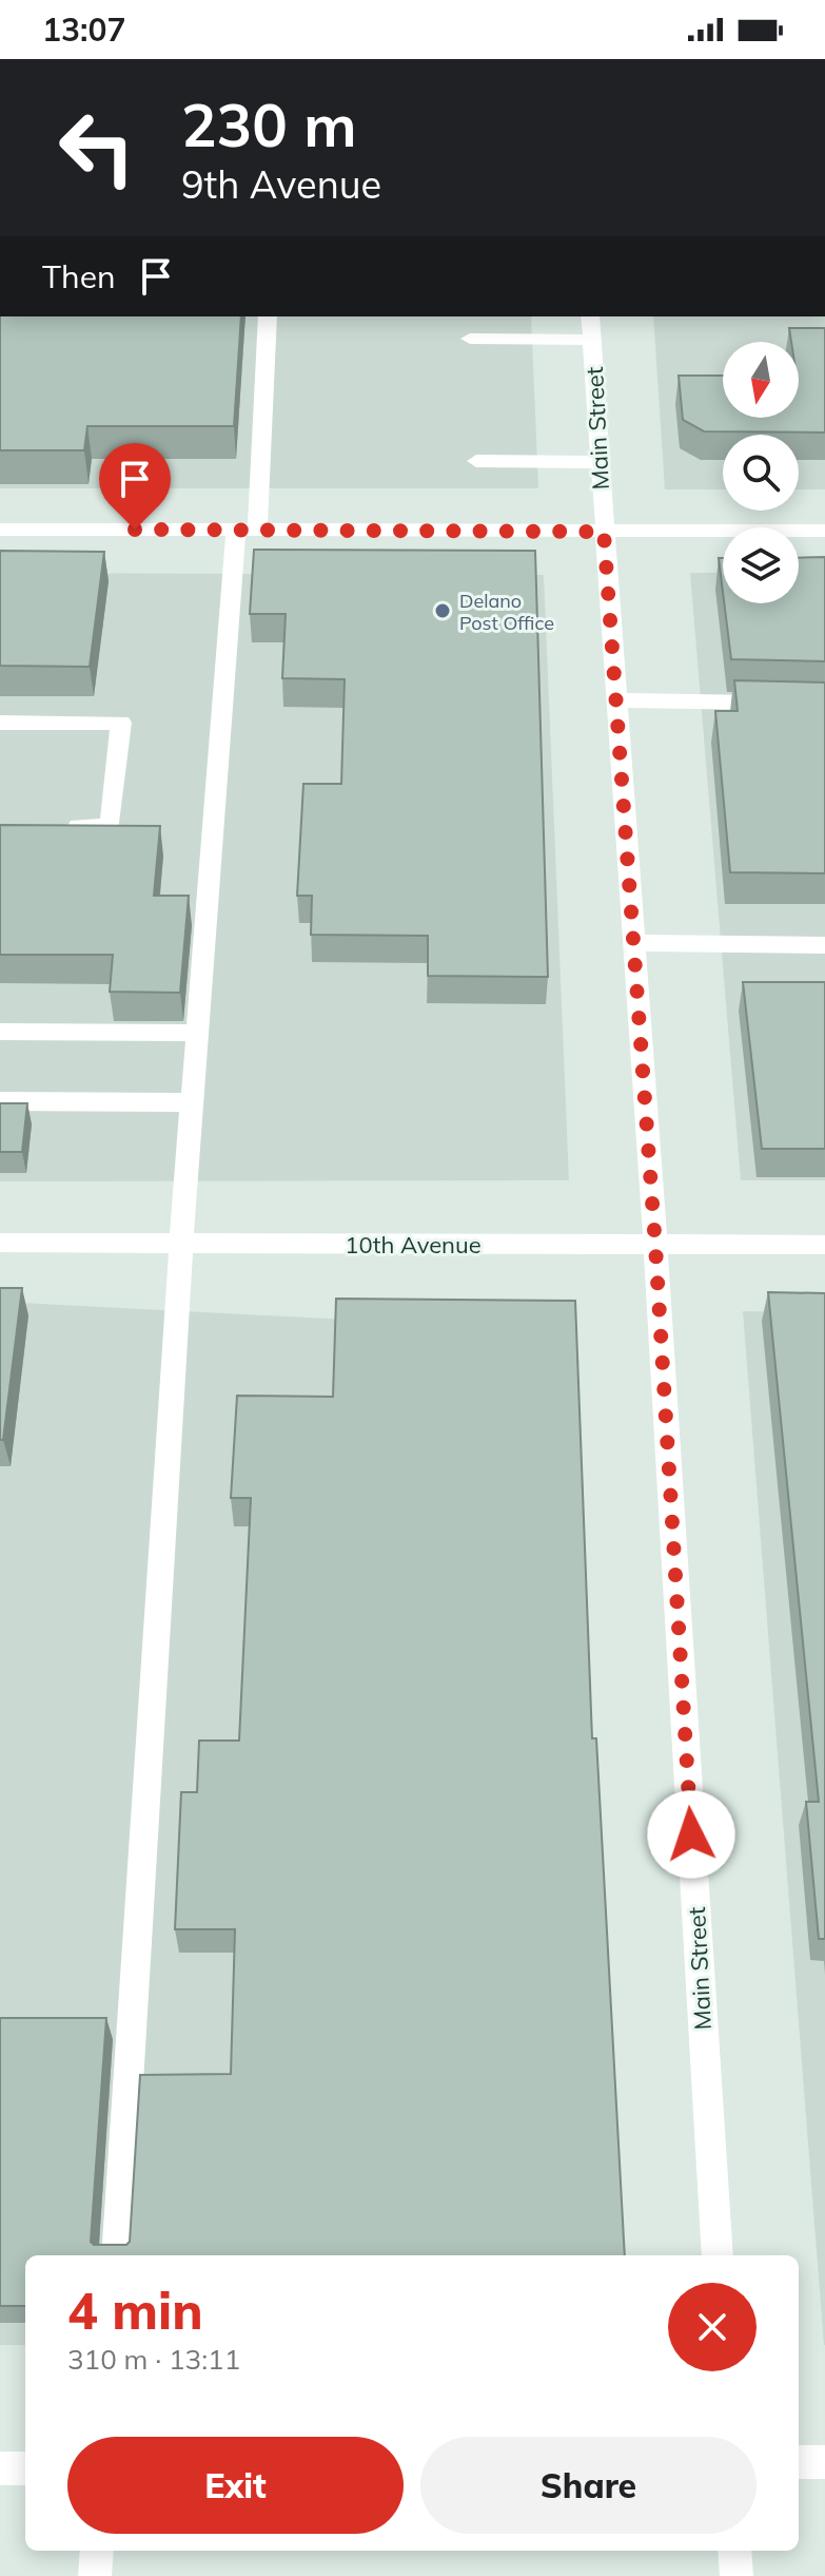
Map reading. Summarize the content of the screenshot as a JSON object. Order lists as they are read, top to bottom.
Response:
{
  "streets": {
    "street": ["Main Street", "10th Avenue"]
  },
  "crossings": [
    ["Main Street", "10th Avenue"]
  ],
  "places": ["Delano Post Office"],
  "north": "bottom",
  "page": {
    "status": "13:07",
    "turn": ["230 m", "9th Avenue"],
    "then": "Then",
    "heading": ["4 min", "310 m · 13:11"],
    "buttons": ["Exit", "Share"]
  }
}
